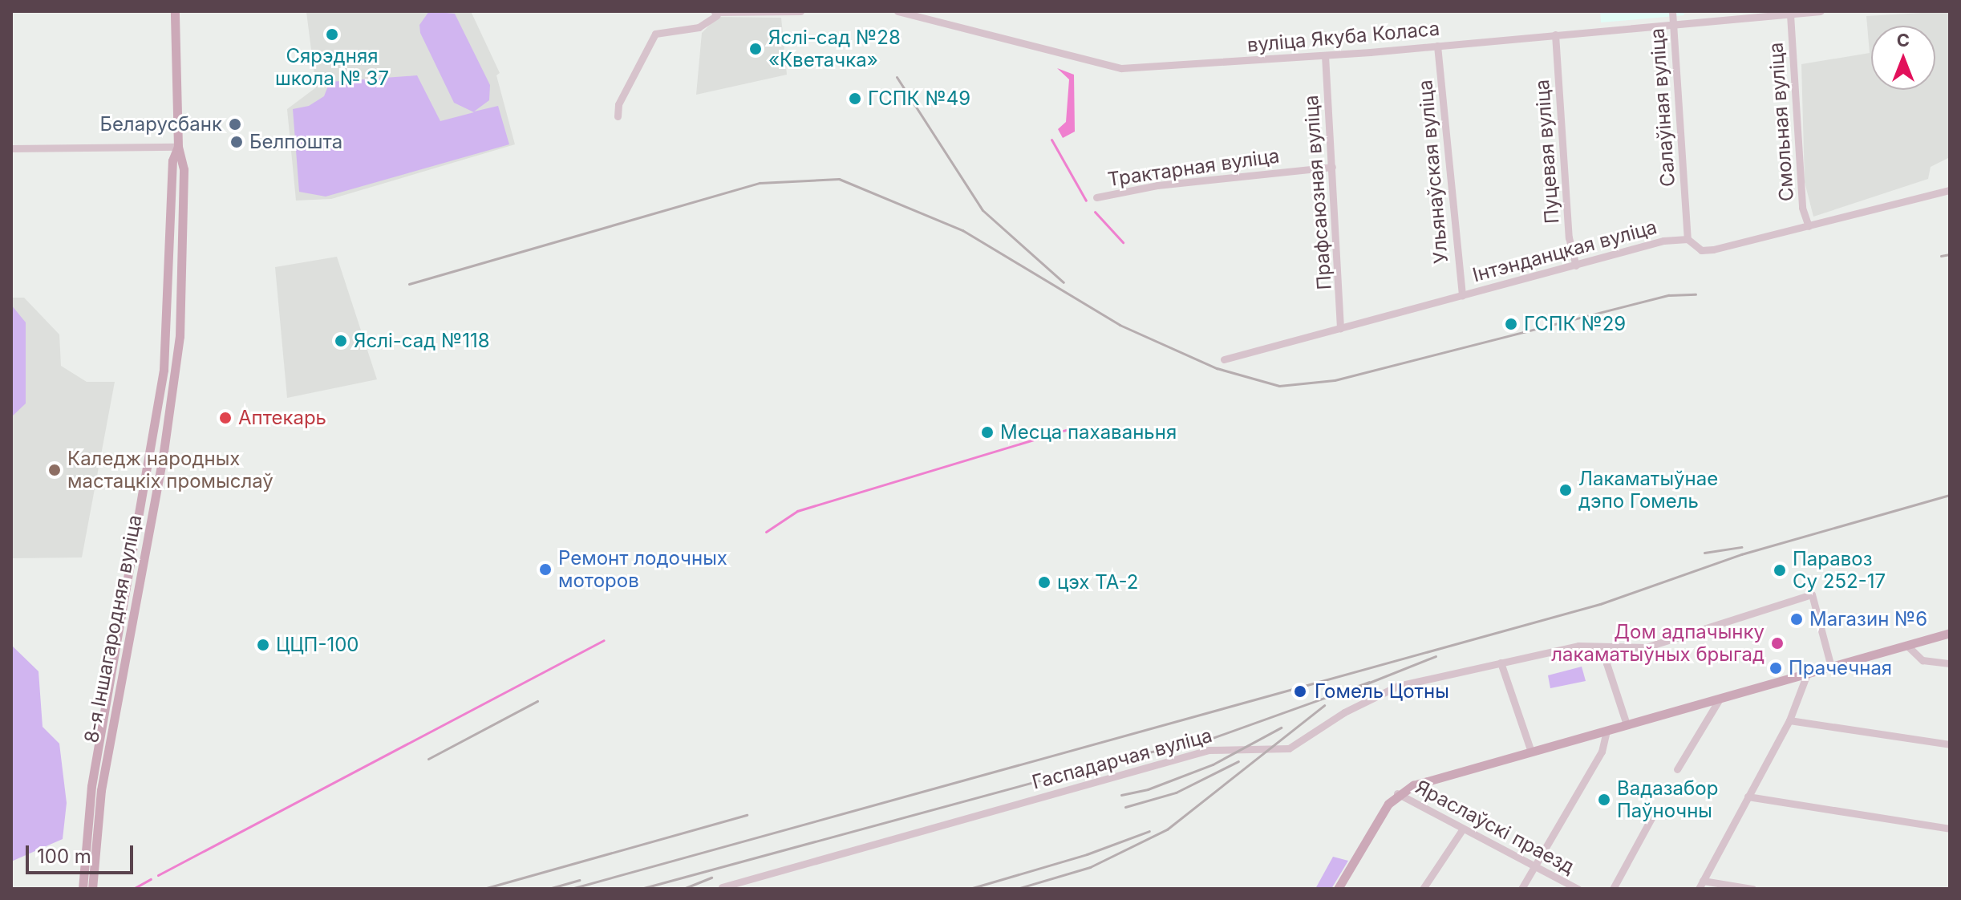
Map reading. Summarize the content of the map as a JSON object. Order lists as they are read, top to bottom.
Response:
{
  "streets": {
    "main road": ["8-я Іншагародняя вуліца"],
    "street": [
      "вуліца Якуба Коласа",
      "Салаўіная вуліца",
      "Смольная вуліца",
      "Пуцевая вуліца",
      "Трактарная вуліца",
      "Ульянаўская вуліца",
      "Прафсаюзная вуліца",
      "Інтэнданцкая вуліца",
      "Гаспадарчая вуліца",
      "Яраслаўскі праезд"
    ]
  },
  "crossings": [
    ["вуліца Якуба Коласа", "Салаўіная вуліца"],
    ["вуліца Якуба Коласа", "Смольная вуліца"],
    ["вуліца Якуба Коласа", "Пуцевая вуліца"],
    ["вуліца Якуба Коласа", "Ульянаўская вуліца"],
    ["вуліца Якуба Коласа", "Прафсаюзная вуліца"],
    ["Салаўіная вуліца", "Інтэнданцкая вуліца"],
    ["Смольная вуліца", "Інтэнданцкая вуліца"],
    ["Пуцевая вуліца", "Інтэнданцкая вуліца"],
    ["Трактарная вуліца", "Прафсаюзная вуліца"],
    ["Ульянаўская вуліца", "Інтэнданцкая вуліца"],
    ["Прафсаюзная вуліца", "Інтэнданцкая вуліца"]
  ],
  "places": [
    "Сярэдняя школа № 37",
    "Яслі-сад №28 «Кветачка»",
    "ГСПК №49",
    "Беларусбанк",
    "Белпошта",
    "ГСПК №29",
    "Яслі-сад №118",
    "Аптекарь",
    "Месца пахаваньня",
    "Каледж народных мастацкіх промыслаў",
    "Лакаматыўнае дэпо Гомель",
    "Ремонт лодочных моторов",
    "Паравоз Су 252-17",
    "цэх ТА-2",
    "Магазин №6",
    "Дом адпачынку лакаматыўных брыгад",
    "ЦЦП-100",
    "Прачечная",
    "Гомель Цотны",
    "Вадазабор Паўночны"
  ],
  "scale_bar": "100 m",
  "north": "top"
}
